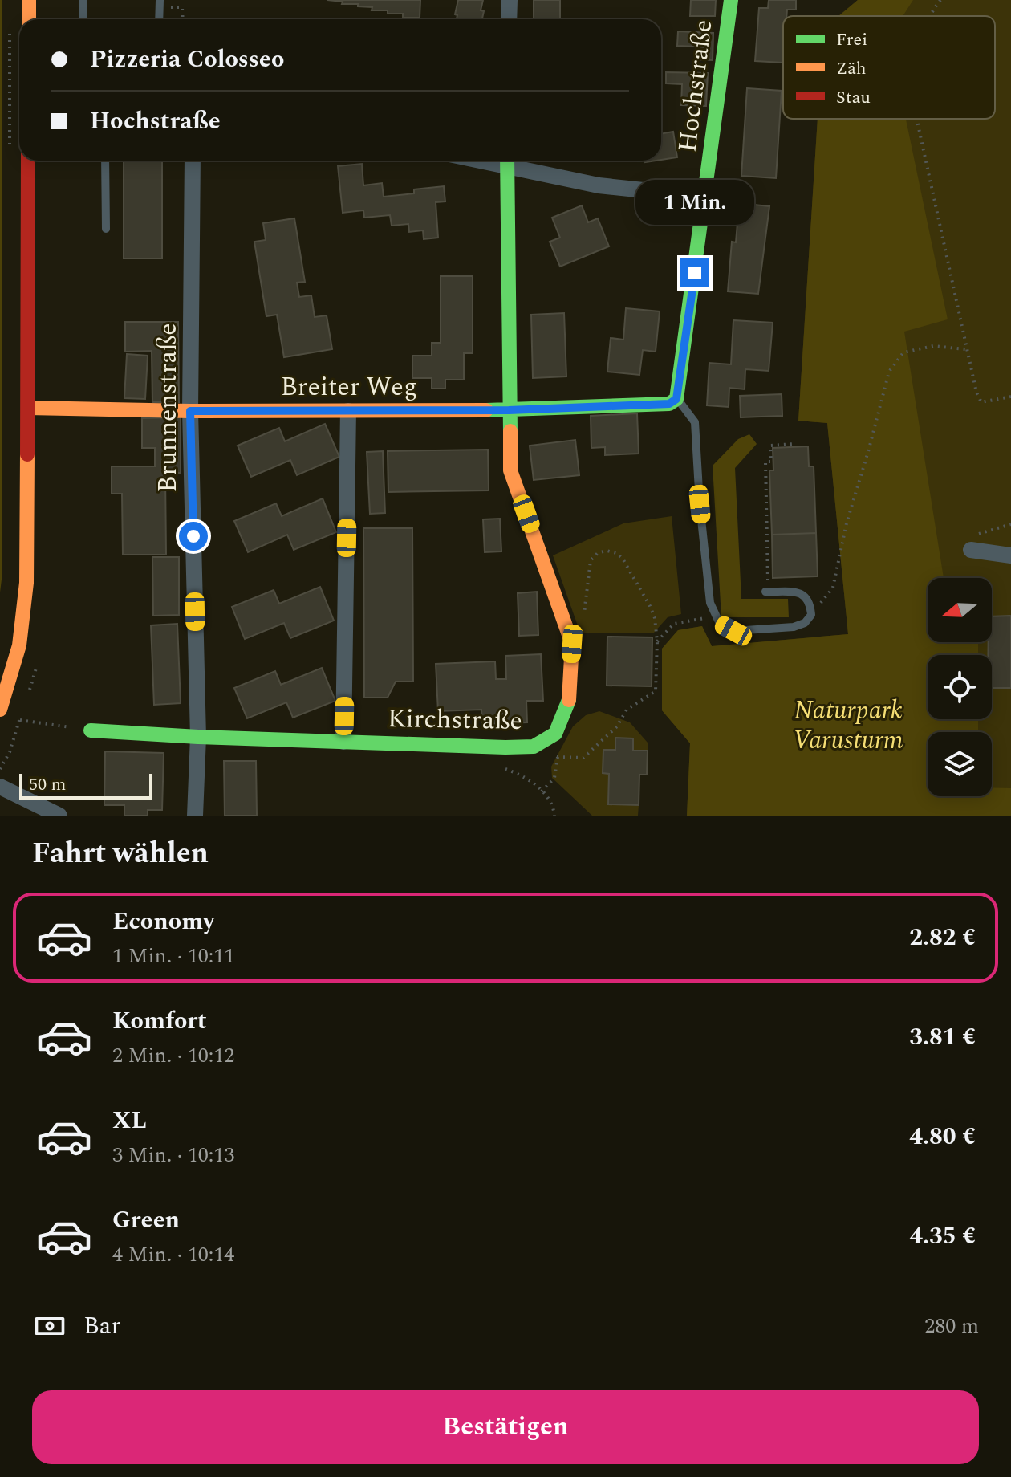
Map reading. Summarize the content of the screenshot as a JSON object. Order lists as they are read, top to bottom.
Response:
{
  "streets": {
    "street": [
      "Hochstraße",
      "Breiter Weg",
      "Brunnenstraße",
      "Kirchstraße"
    ]
  },
  "crossings": [
    ["Hochstraße", "Breiter Weg"],
    ["Breiter Weg", "Brunnenstraße"],
    ["Breiter Weg", "Kirchstraße"],
    ["Brunnenstraße", "Kirchstraße"]
  ],
  "parks": ["Naturpark Varusturm"],
  "legend": ["Frei", "Zäh", "Stau"],
  "scale_bar": "50 m",
  "north": "left",
  "page": {
    "banner": ["Pizzeria Colosseo", "Hochstraße"],
    "bubble": "1 Min.",
    "scale": "50 m",
    "heading": "Fahrt wählen",
    "list": [
      {
        "name": "Economy",
        "note": "1 Min. · 10:11",
        "value": "2.82 €"
      },
      {
        "name": "Komfort",
        "note": "2 Min. · 10:12",
        "value": "3.81 €"
      },
      {
        "name": "XL",
        "note": "3 Min. · 10:13",
        "value": "4.80 €"
      },
      {
        "name": "Green",
        "note": "4 Min. · 10:14",
        "value": "4.35 €"
      }
    ],
    "pay": ["Bar", "280 m"],
    "buttons": "Bestätigen"
  }
}
